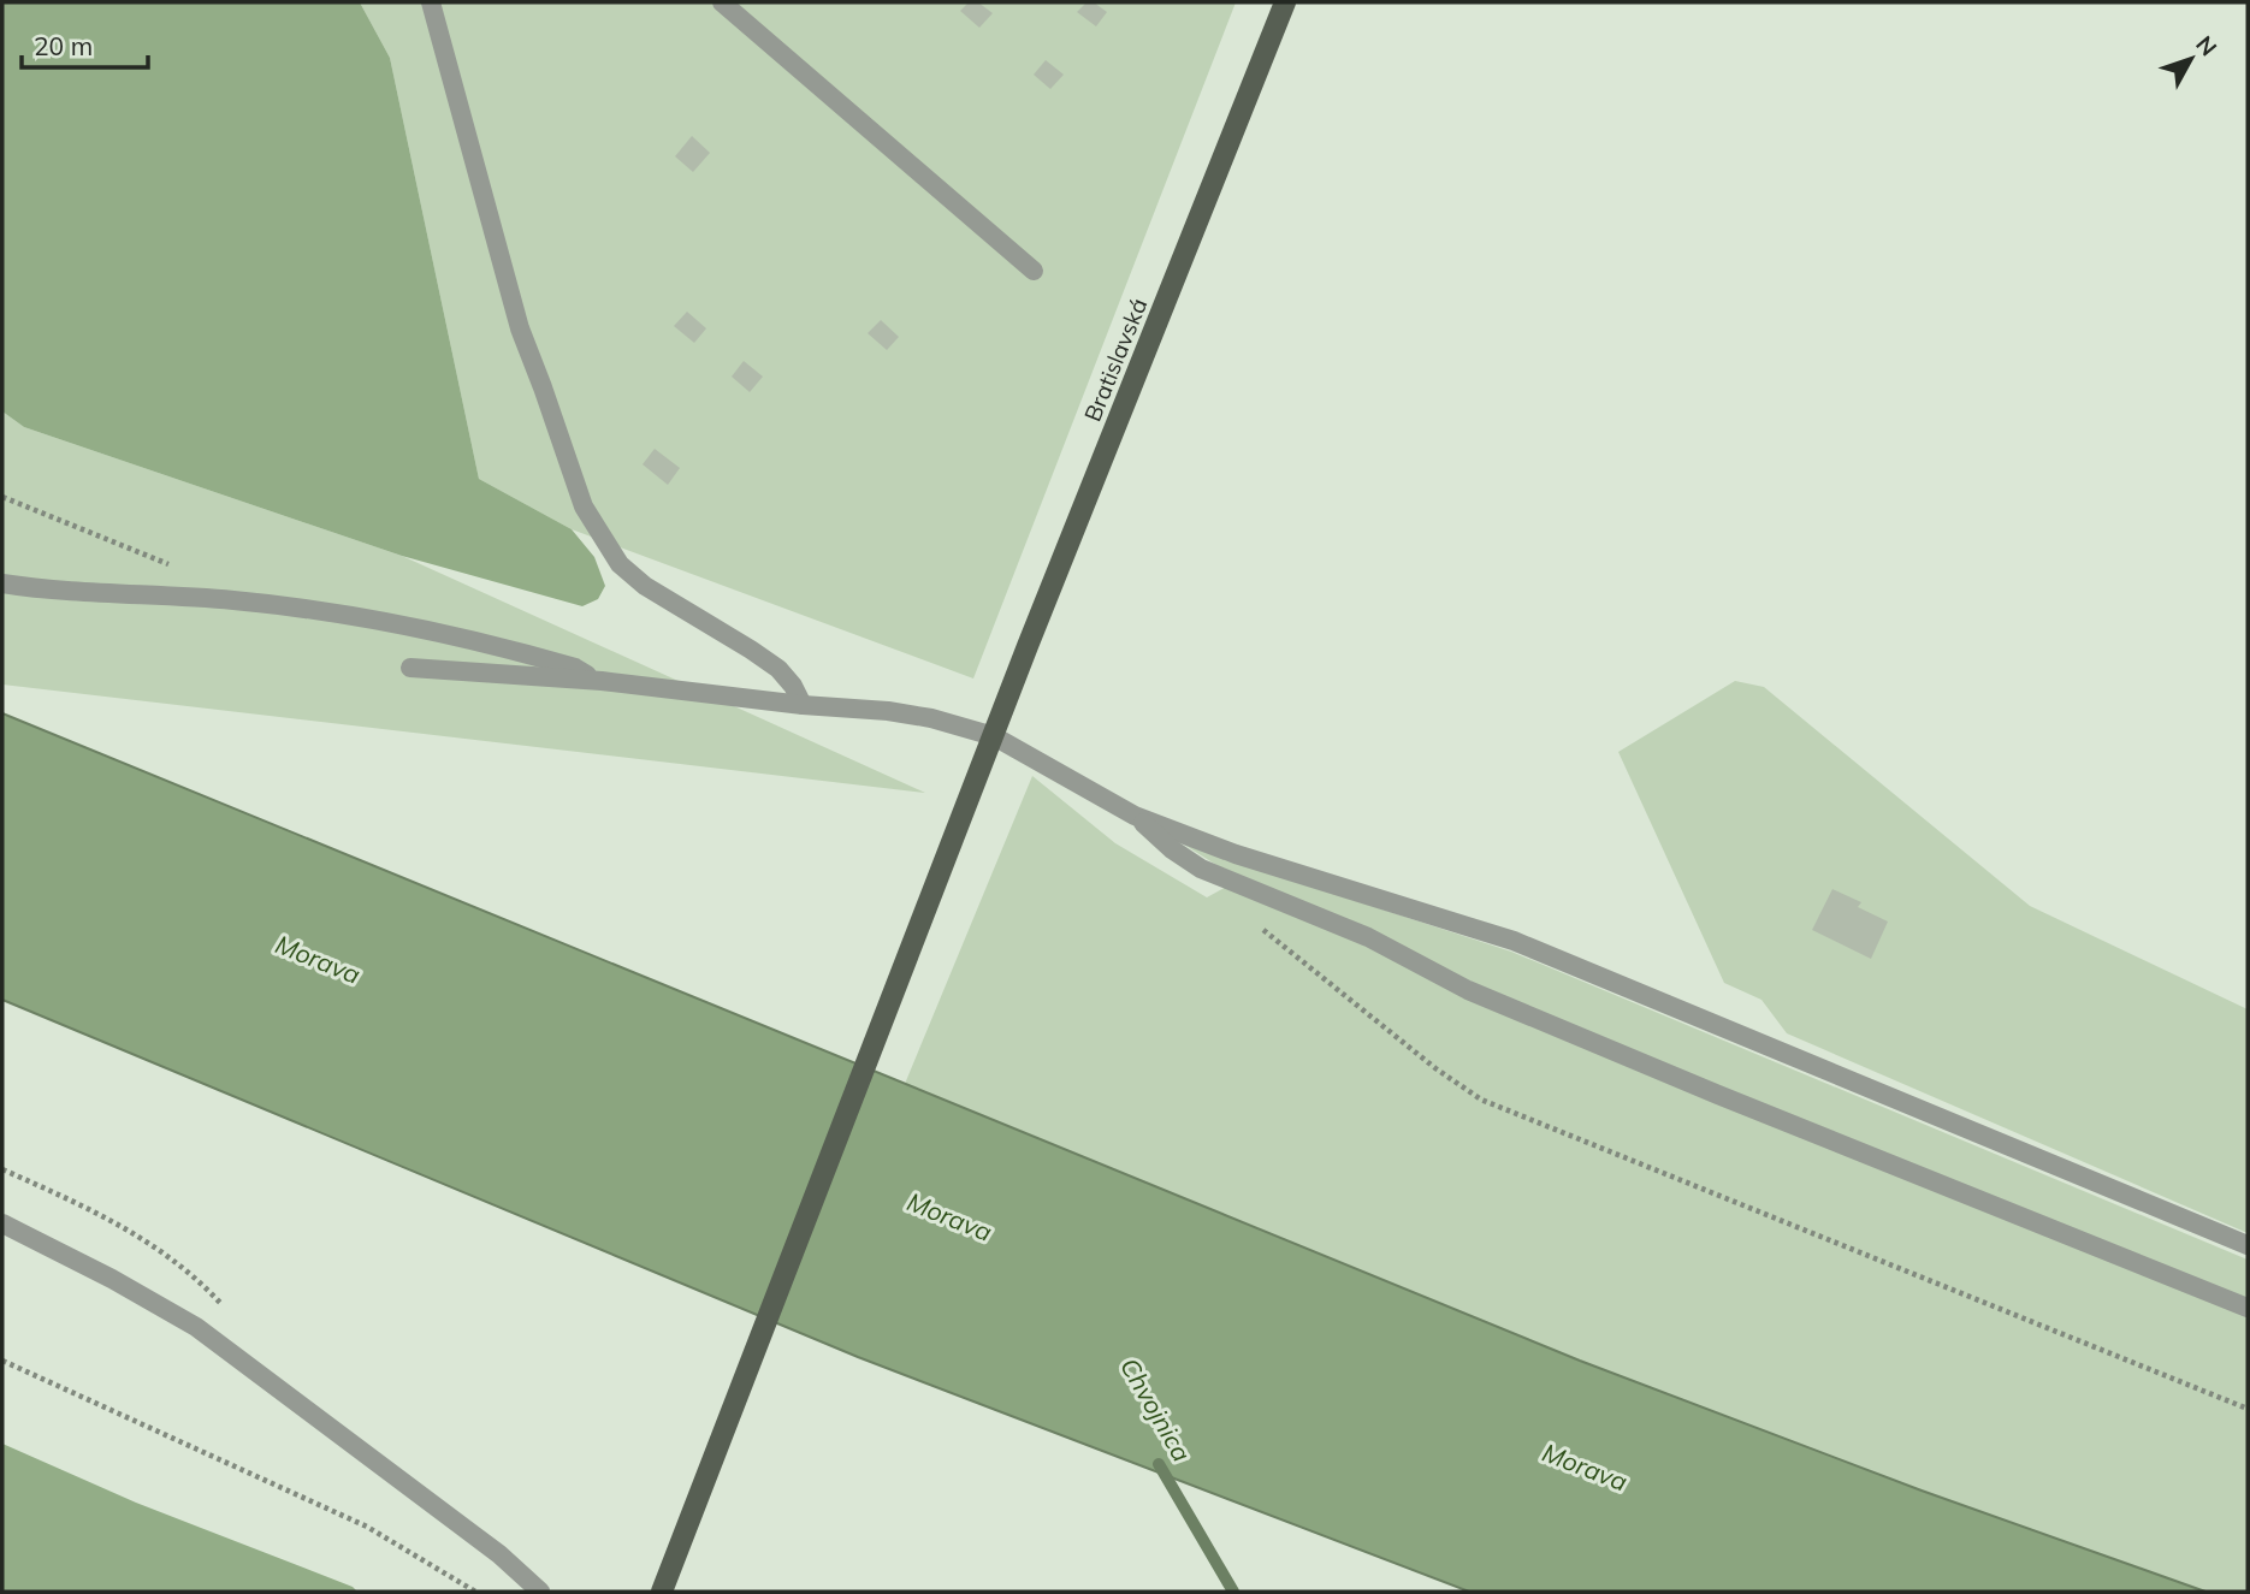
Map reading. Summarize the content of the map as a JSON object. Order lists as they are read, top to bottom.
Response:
{
  "streets": {
    "main road": ["Bratislavská"]
  },
  "water": ["Morava", "Chvojnica"],
  "scale_bar": "20 m",
  "north": "top right"
}
